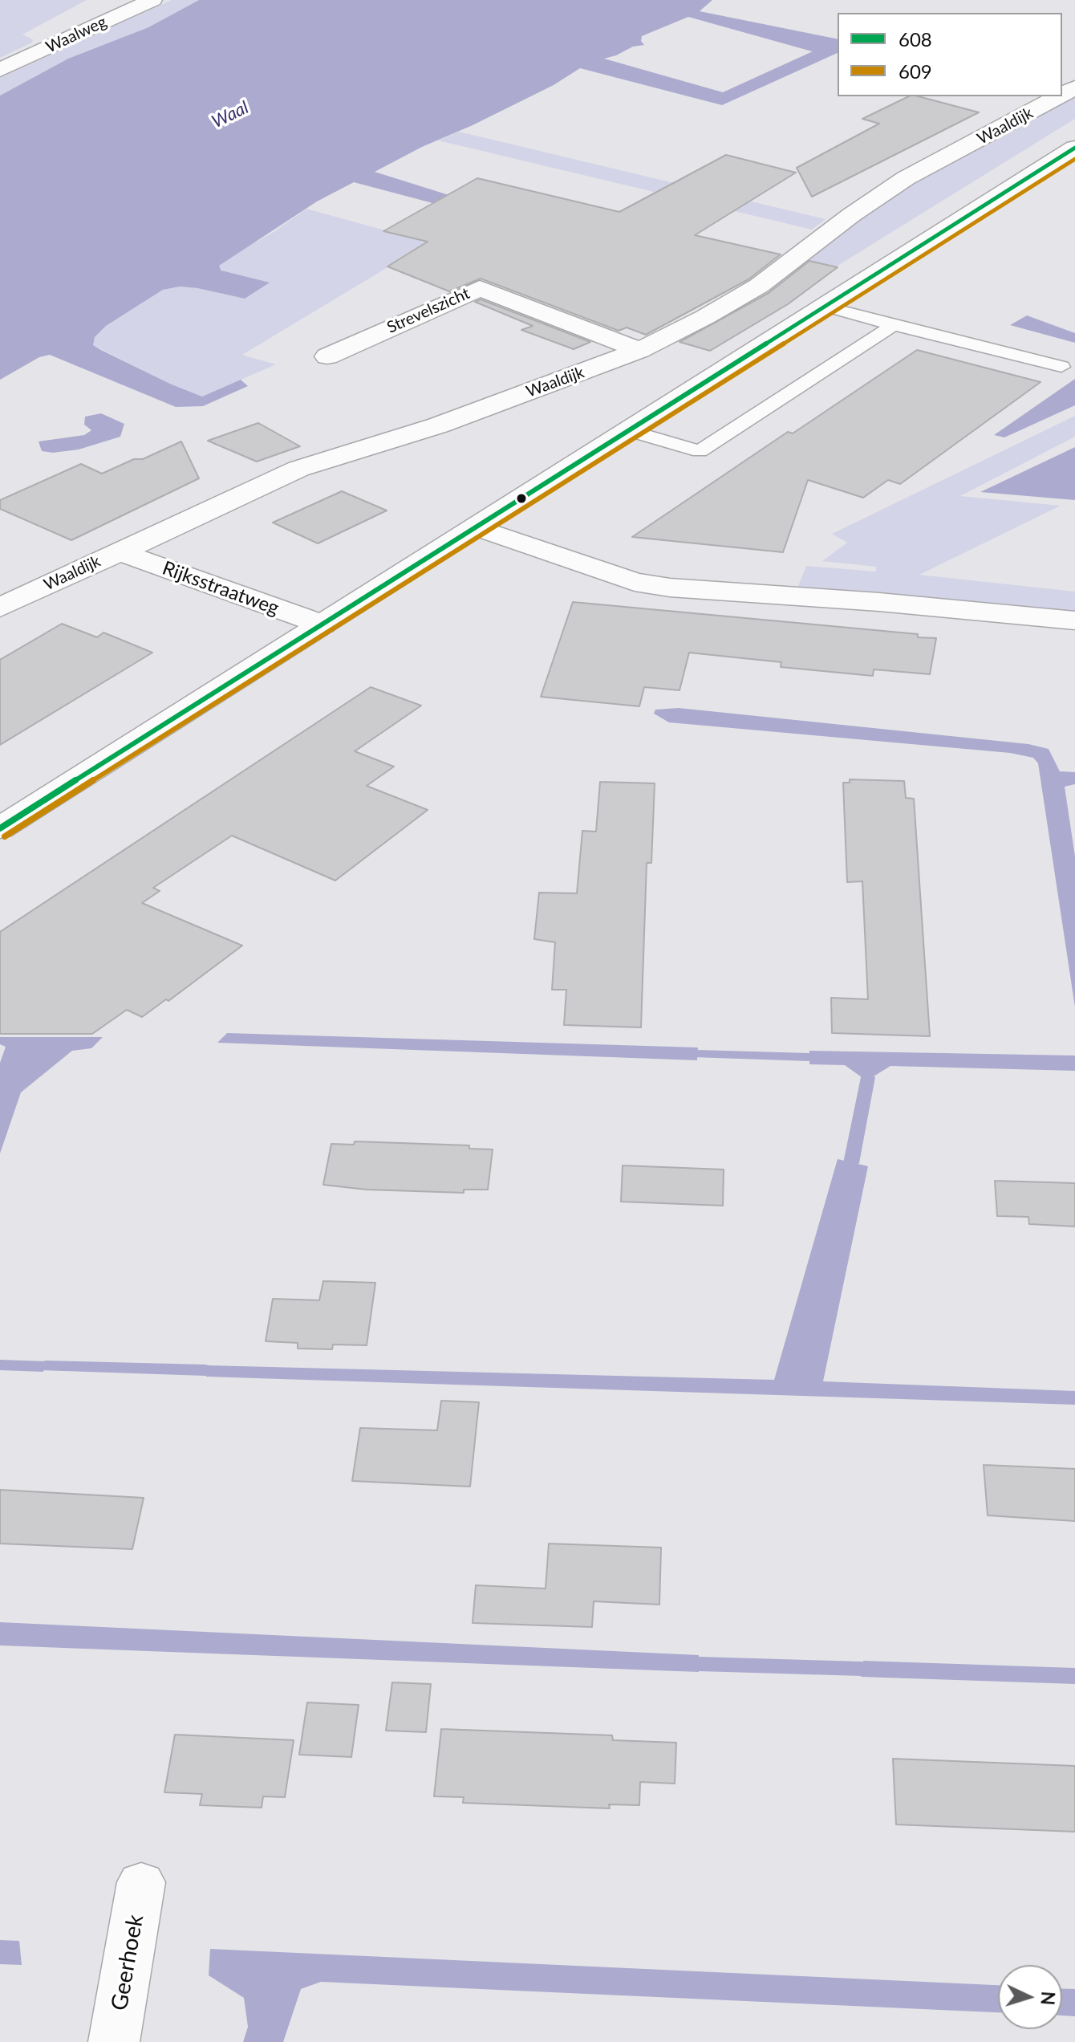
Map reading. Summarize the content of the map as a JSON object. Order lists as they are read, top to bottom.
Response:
{
  "streets": {
    "street": [
      "Waalweg",
      "Waaldijk",
      "Strevelszicht",
      "Rijksstraatweg",
      "Geerhoek"
    ]
  },
  "crossings": [
    ["Waaldijk", "Strevelszicht"],
    ["Waaldijk", "Rijksstraatweg"]
  ],
  "water": ["Waal"],
  "lines": ["transit line 608", "transit line 609"],
  "legend": ["608", "609"],
  "north": "right"
}
